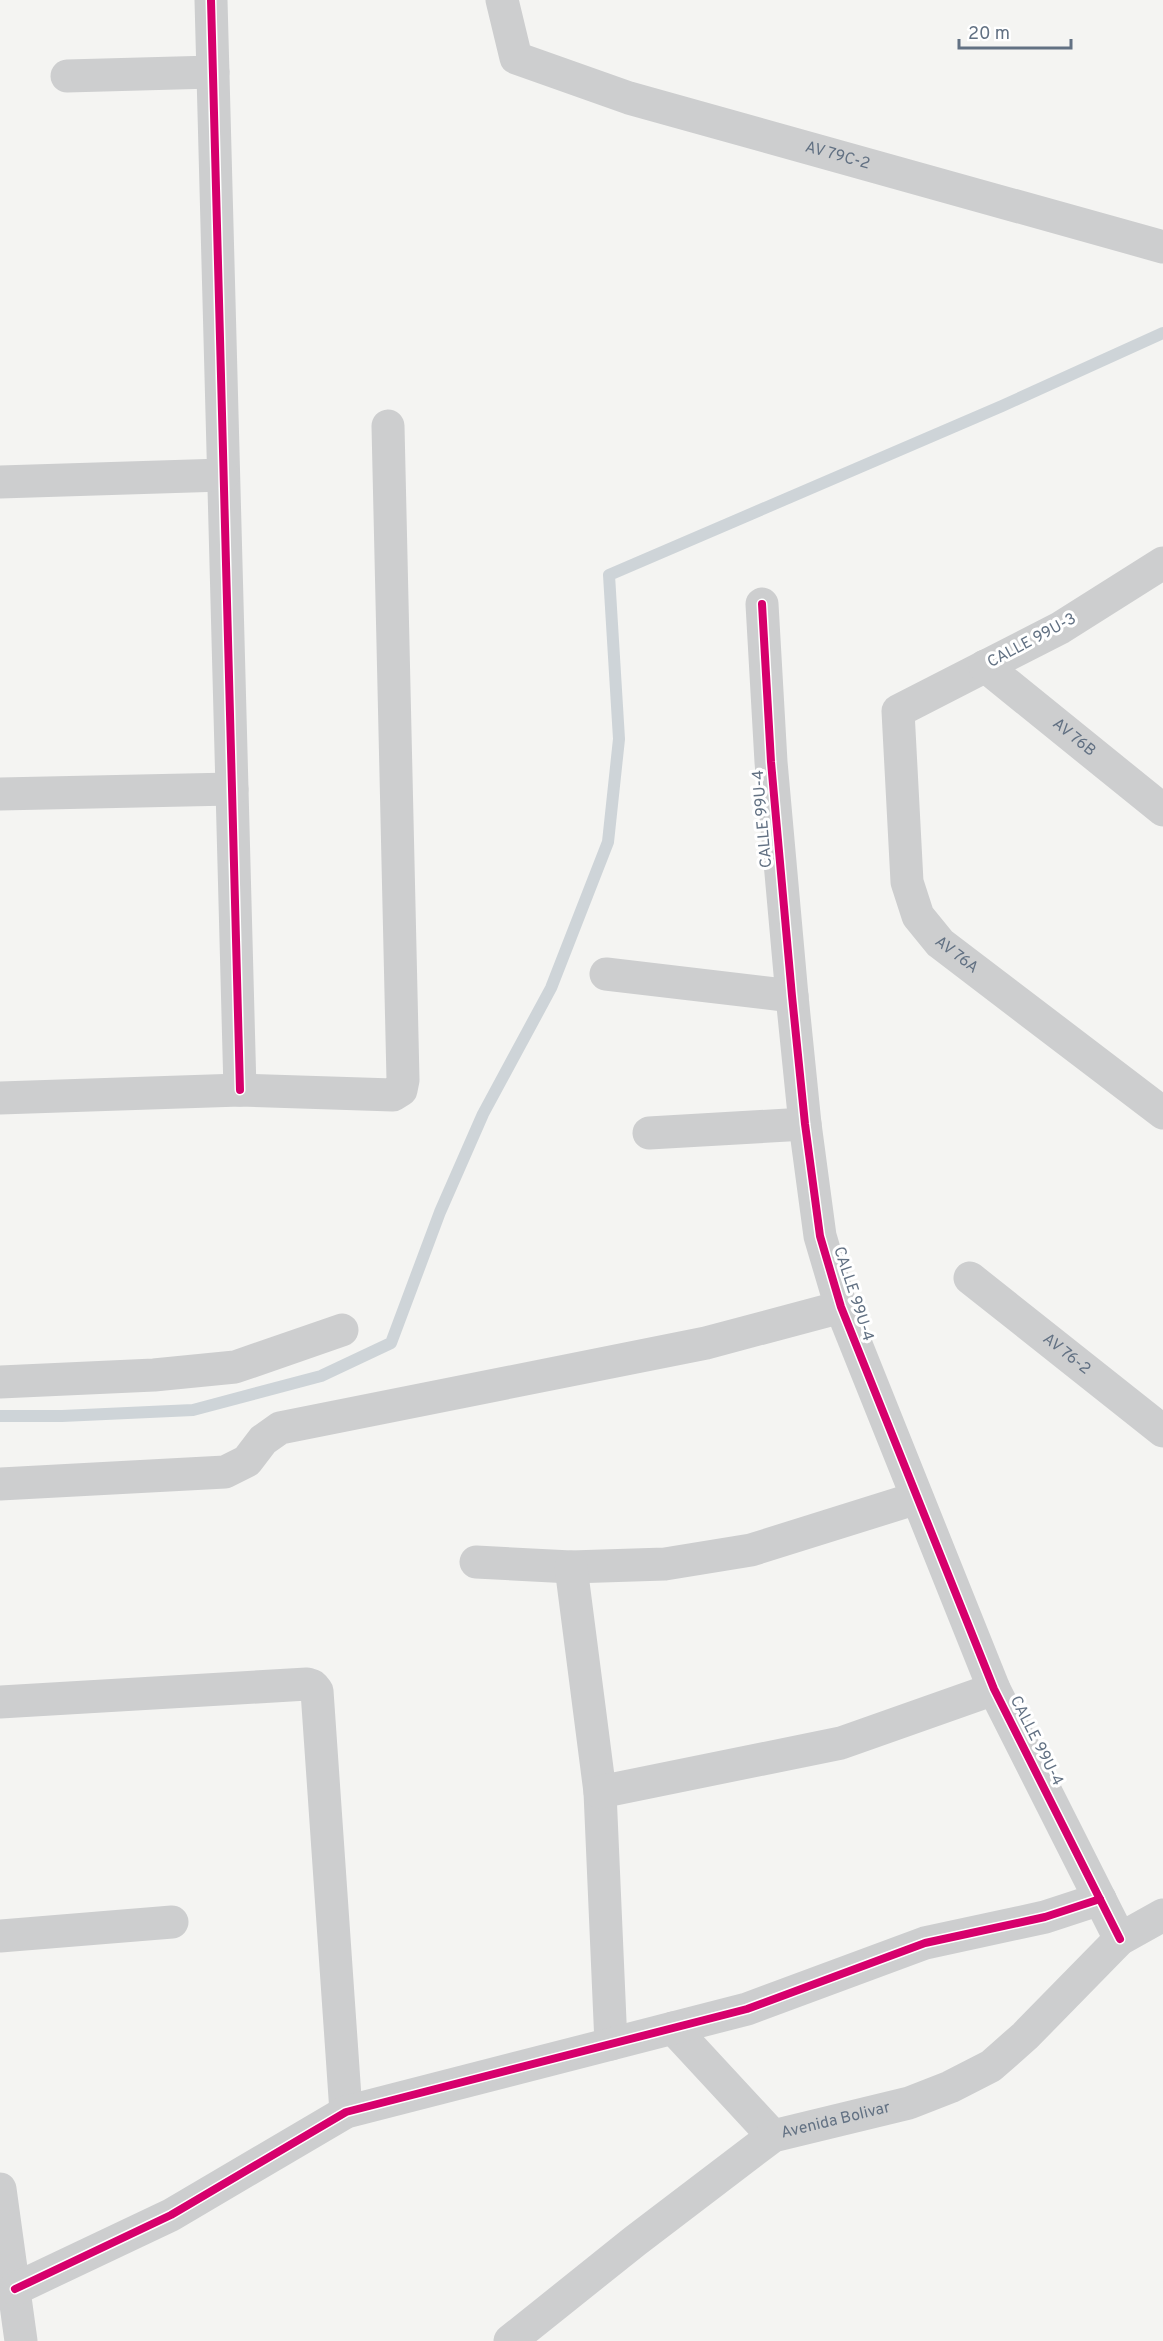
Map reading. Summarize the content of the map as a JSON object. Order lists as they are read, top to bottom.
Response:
{
  "streets": {
    "street": [
      "AV 79C-2",
      "CALLE 99U-3",
      "AV 76B",
      "CALLE 99U-4",
      "AV 76A",
      "AV 76-2",
      "Avenida Bolivar"
    ]
  },
  "crossings": [
    ["CALLE 99U-3", "AV 76B"],
    ["CALLE 99U-3", "AV 76A"],
    ["CALLE 99U-4", "Avenida Bolivar"]
  ],
  "scale_bar": "20 m"
}
